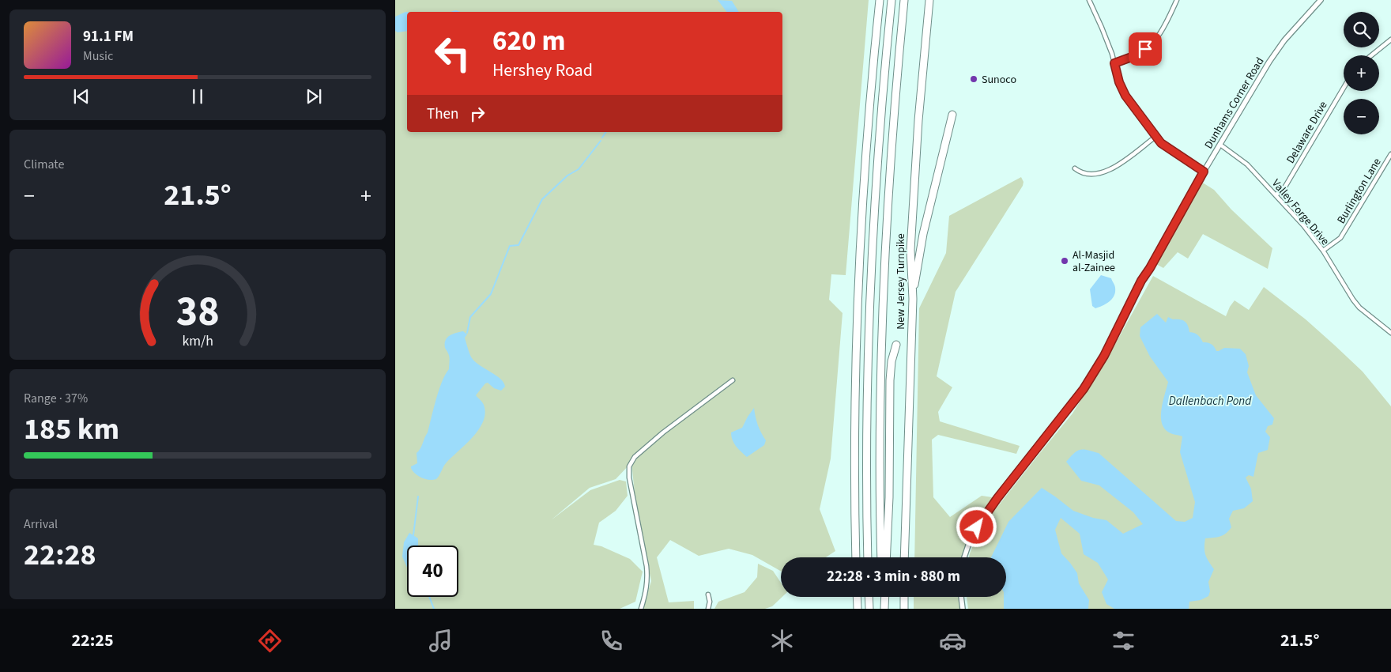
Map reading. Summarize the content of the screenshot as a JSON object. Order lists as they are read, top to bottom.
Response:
{
  "streets": {
    "highway": ["New Jersey Turnpike"],
    "street": [
      "Dunhams Corner Road",
      "Delaware Drive",
      "Burlington Lane",
      "Valley Forge Drive"
    ]
  },
  "crossings": [
    ["Dunhams Corner Road", "Valley Forge Drive"],
    ["Delaware Drive", "Valley Forge Drive"],
    ["Burlington Lane", "Valley Forge Drive"]
  ],
  "water": ["Dallenbach Pond"],
  "places": ["Sunoco", "Al-Masjid al-Zainee"],
  "page": {
    "map_buttons": ["+", "−"],
    "turn": ["620 m", "Hershey Road"],
    "song": ["91.1 FM", "Music"],
    "then": "Then",
    "tile": [
      "Climate",
      ["Range · 37%", "185 km"],
      ["Arrival", "22:28"]
    ],
    "heat": ["−", "21.5°", "+"],
    "limit": "40",
    "trip": "22:28 · 3 min · 880 m",
    "tabs": ["22:25", "21.5°"],
    "gauge": ["38", "km/h"]
  }
}
